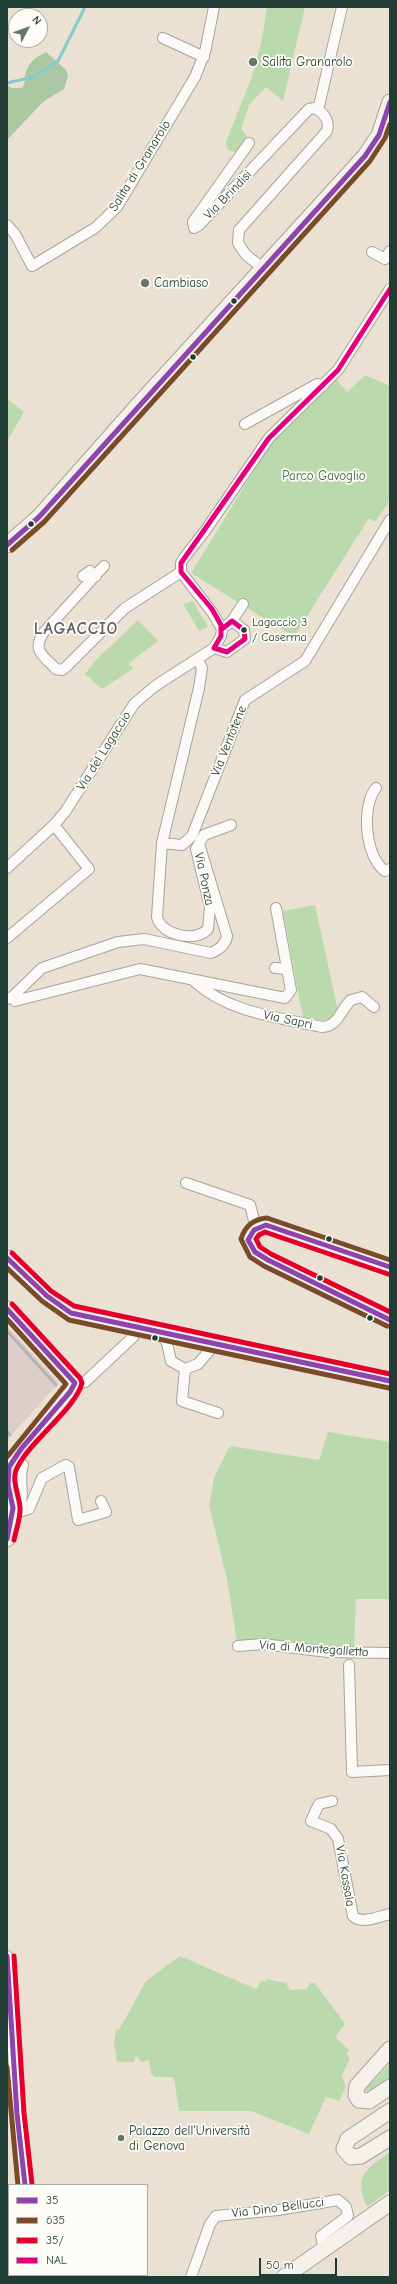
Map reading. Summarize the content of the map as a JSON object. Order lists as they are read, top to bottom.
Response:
{
  "streets": {
    "street": [
      "Salita di Granarolo",
      "Via Brindisi",
      "Via Ventotene",
      "Via del Lagaccio",
      "Via Ponza",
      "Via Sapri",
      "Via di Montegalletto",
      "Via Kassala",
      "Via Dino Bellucci"
    ]
  },
  "crossings": [
    ["Via Ventotene", "Via Ponza"],
    ["Via del Lagaccio", "Via Ponza"]
  ],
  "districts": ["LAGACCIO"],
  "parks": ["Parco Gavoglio"],
  "places": [
    "Salita Granarolo",
    "Cambiaso",
    "Lagaccio 3 / Caserma",
    "Palazzo dell'Università di Genova"
  ],
  "lines": [
    "transit line 35",
    "transit line 635",
    "transit line NAL",
    "transit line 35/"
  ],
  "legend": [
    "35",
    "635",
    "35/",
    "NAL"
  ],
  "scale_bar": "50 m",
  "north": "top right"
}
